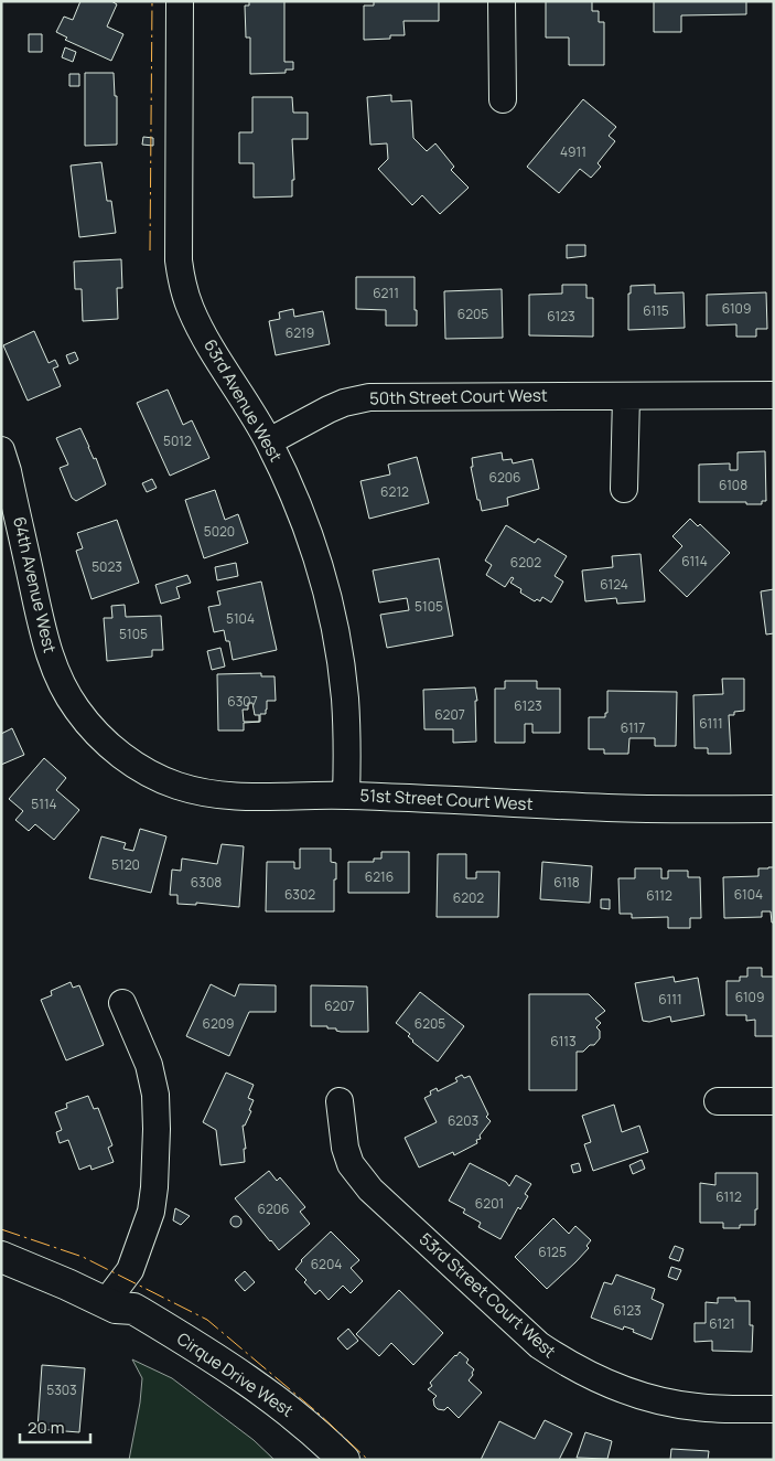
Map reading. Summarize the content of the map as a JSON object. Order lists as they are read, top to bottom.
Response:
{
  "streets": {
    "main road": ["Cirque Drive West"],
    "street": [
      "50th Street Court West",
      "63rd Avenue West",
      "64th Avenue West",
      "51st Street Court West",
      "53rd Street Court West"
    ]
  },
  "crossings": [
    ["50th Street Court West", "63rd Avenue West"],
    ["63rd Avenue West", "51st Street Court West"],
    ["64th Avenue West", "51st Street Court West"]
  ],
  "house_numbers": [
    "4911",
    "6211",
    "6109",
    "6115",
    "6205",
    "6123",
    "6219",
    "5012",
    "6206",
    "6108",
    "6212",
    "5020",
    "6114",
    "6202",
    "5023",
    "6124",
    "5105",
    "5104",
    "5105",
    "6307",
    "6123",
    "6207",
    "6111",
    "6117",
    "5114",
    "5120",
    "6216",
    "6308",
    "6118",
    "6302",
    "6104",
    "6112",
    "6202",
    "6109",
    "6111",
    "6207",
    "6209",
    "6205",
    "6113",
    "6203",
    "6112",
    "6201",
    "6206",
    "6125",
    "6204",
    "6123",
    "6121",
    "5303"
  ],
  "scale_bar": "20 m"
}
